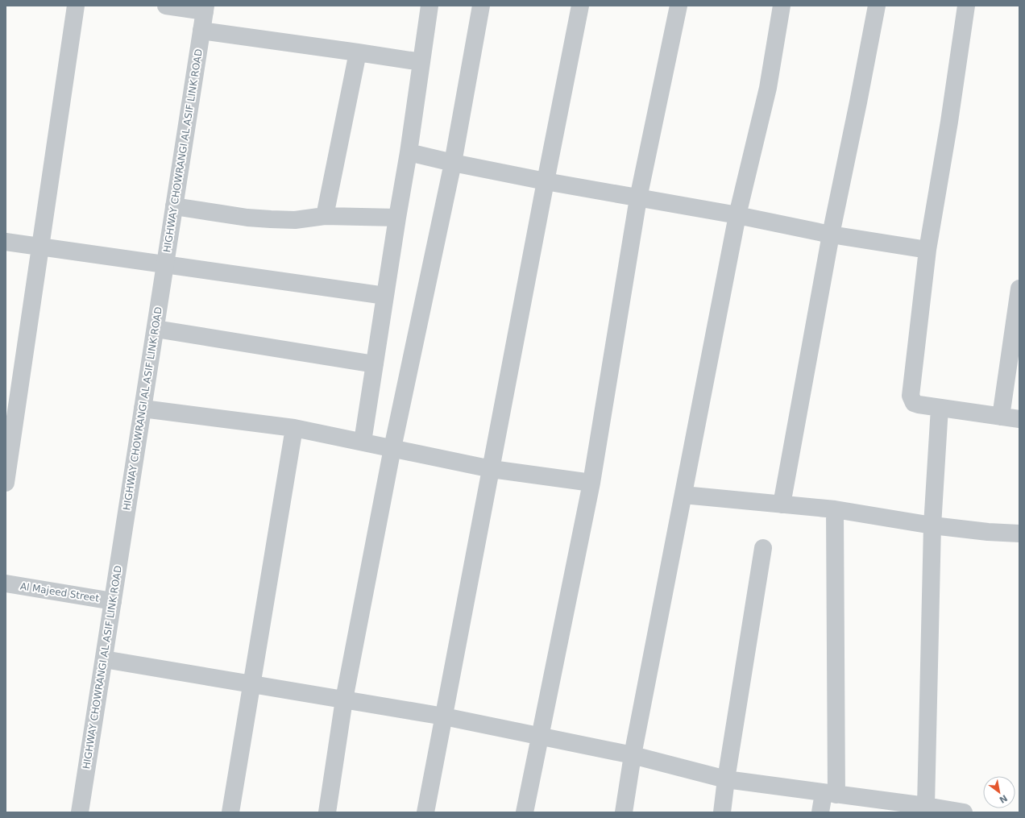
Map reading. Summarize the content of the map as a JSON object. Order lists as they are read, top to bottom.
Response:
{
  "streets": {
    "street": ["HIGHWAY CHOWRANGI AL ASIF LINK ROAD", "Al Majeed Street"]
  },
  "crossings": [
    ["HIGHWAY CHOWRANGI AL ASIF LINK ROAD", "Al Majeed Street"]
  ],
  "north": "bottom right"
}
